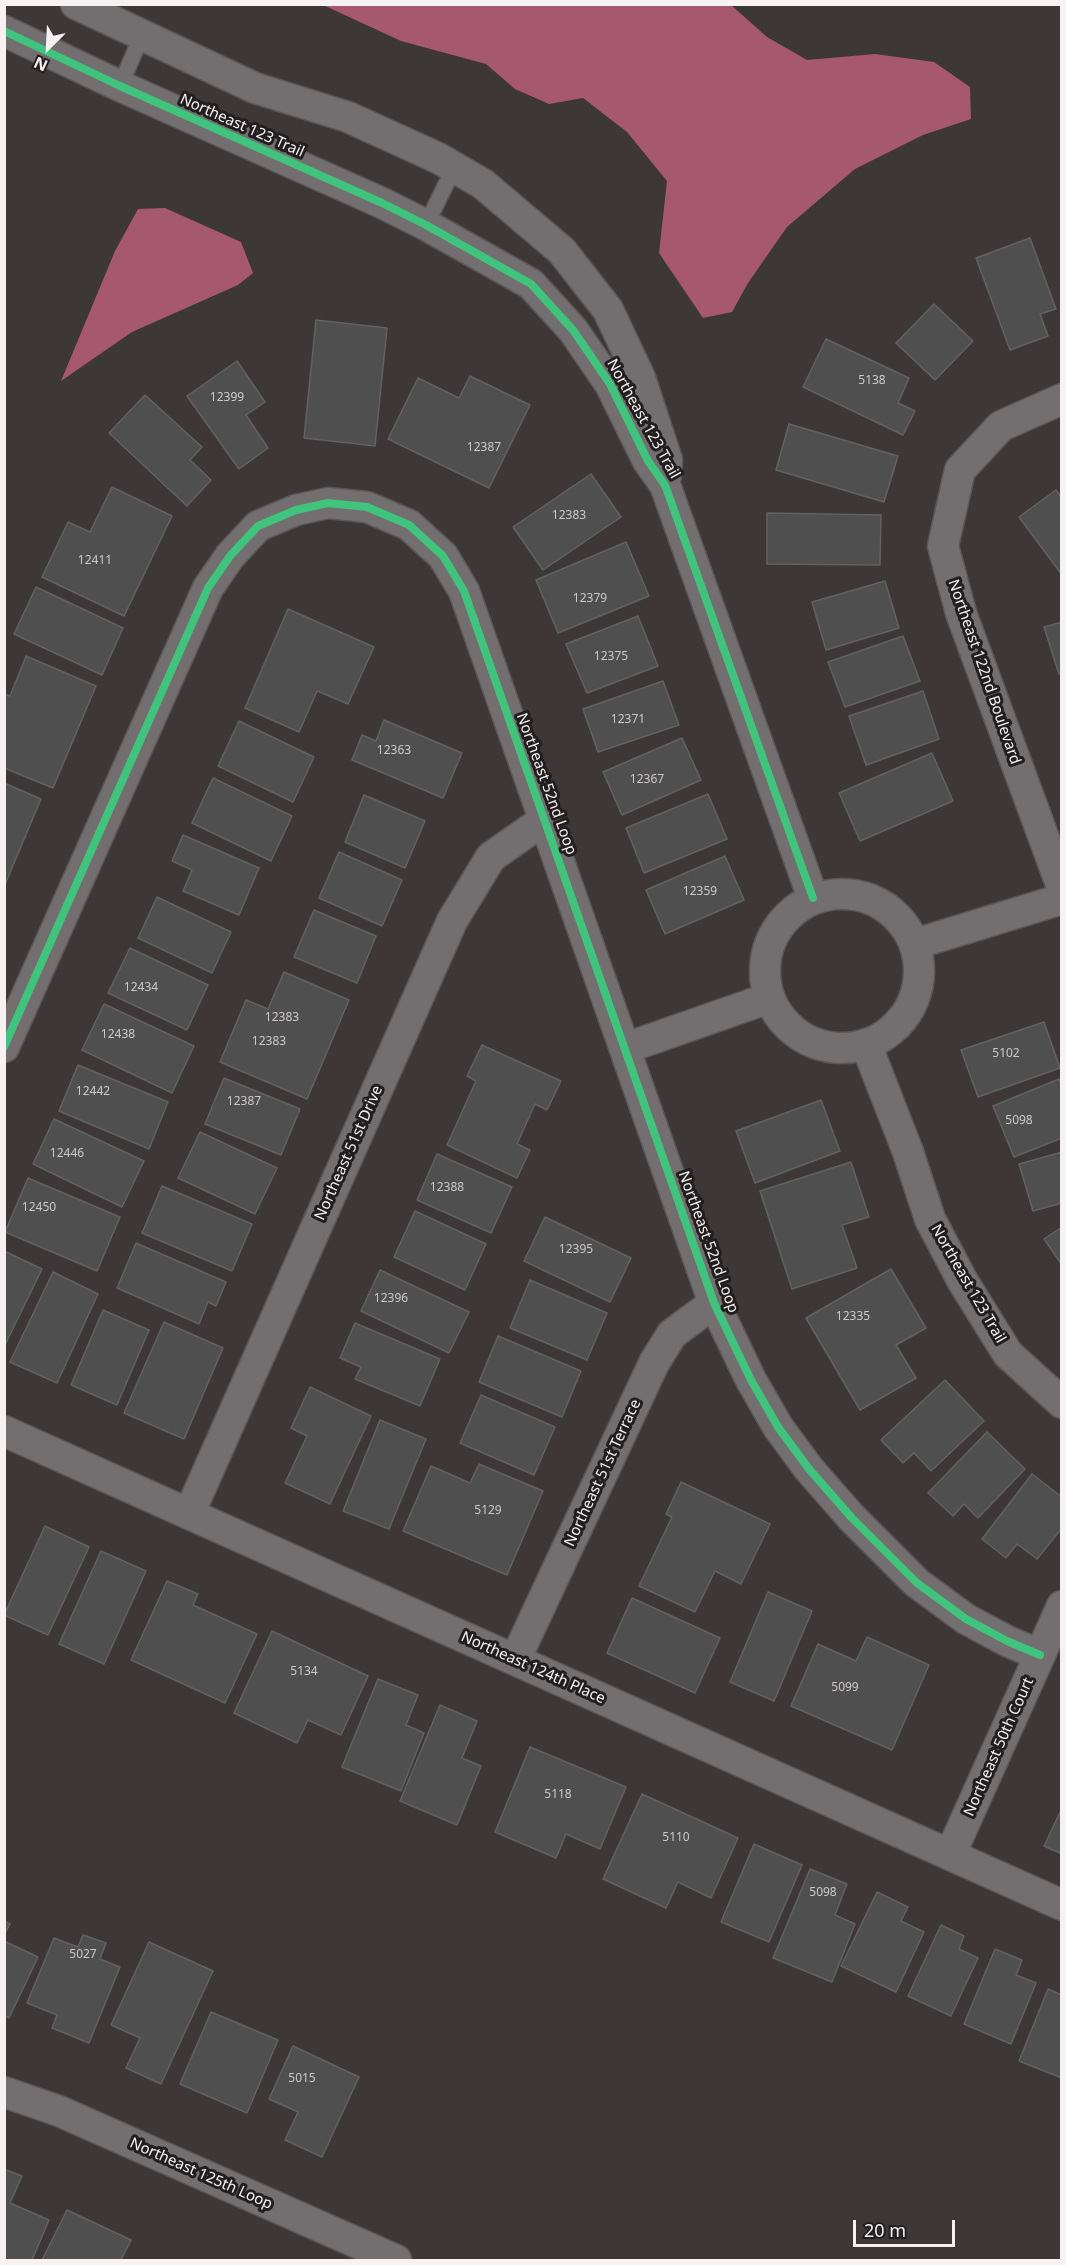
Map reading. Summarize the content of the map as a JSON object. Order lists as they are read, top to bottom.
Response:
{
  "streets": {
    "street": [
      "Northeast 123 Trail",
      "Northeast 122nd Boulevard",
      "Northeast 52nd Loop",
      "Northeast 51st Drive",
      "Northeast 51st Terrace",
      "Northeast 124th Place",
      "Northeast 50th Court",
      "Northeast 125th Loop"
    ]
  },
  "crossings": [
    ["Northeast 52nd Loop", "Northeast 51st Drive"],
    ["Northeast 52nd Loop", "Northeast 51st Terrace"],
    ["Northeast 52nd Loop", "Northeast 50th Court"],
    ["Northeast 51st Drive", "Northeast 124th Place"],
    ["Northeast 51st Terrace", "Northeast 124th Place"],
    ["Northeast 124th Place", "Northeast 50th Court"]
  ],
  "house_numbers": [
    "5138",
    "12399",
    "12387",
    "12383",
    "12411",
    "12379",
    "12375",
    "12371",
    "12363",
    "12367",
    "12359",
    "12434",
    "12383",
    "12438",
    "12383",
    "5102",
    "12442",
    "12387",
    "5098",
    "12446",
    "12388",
    "12450",
    "12395",
    "12396",
    "12335",
    "5129",
    "5134",
    "5099",
    "5118",
    "5110",
    "5098",
    "5027",
    "5015"
  ],
  "scale_bar": "20 m",
  "north": "bottom left"
}
